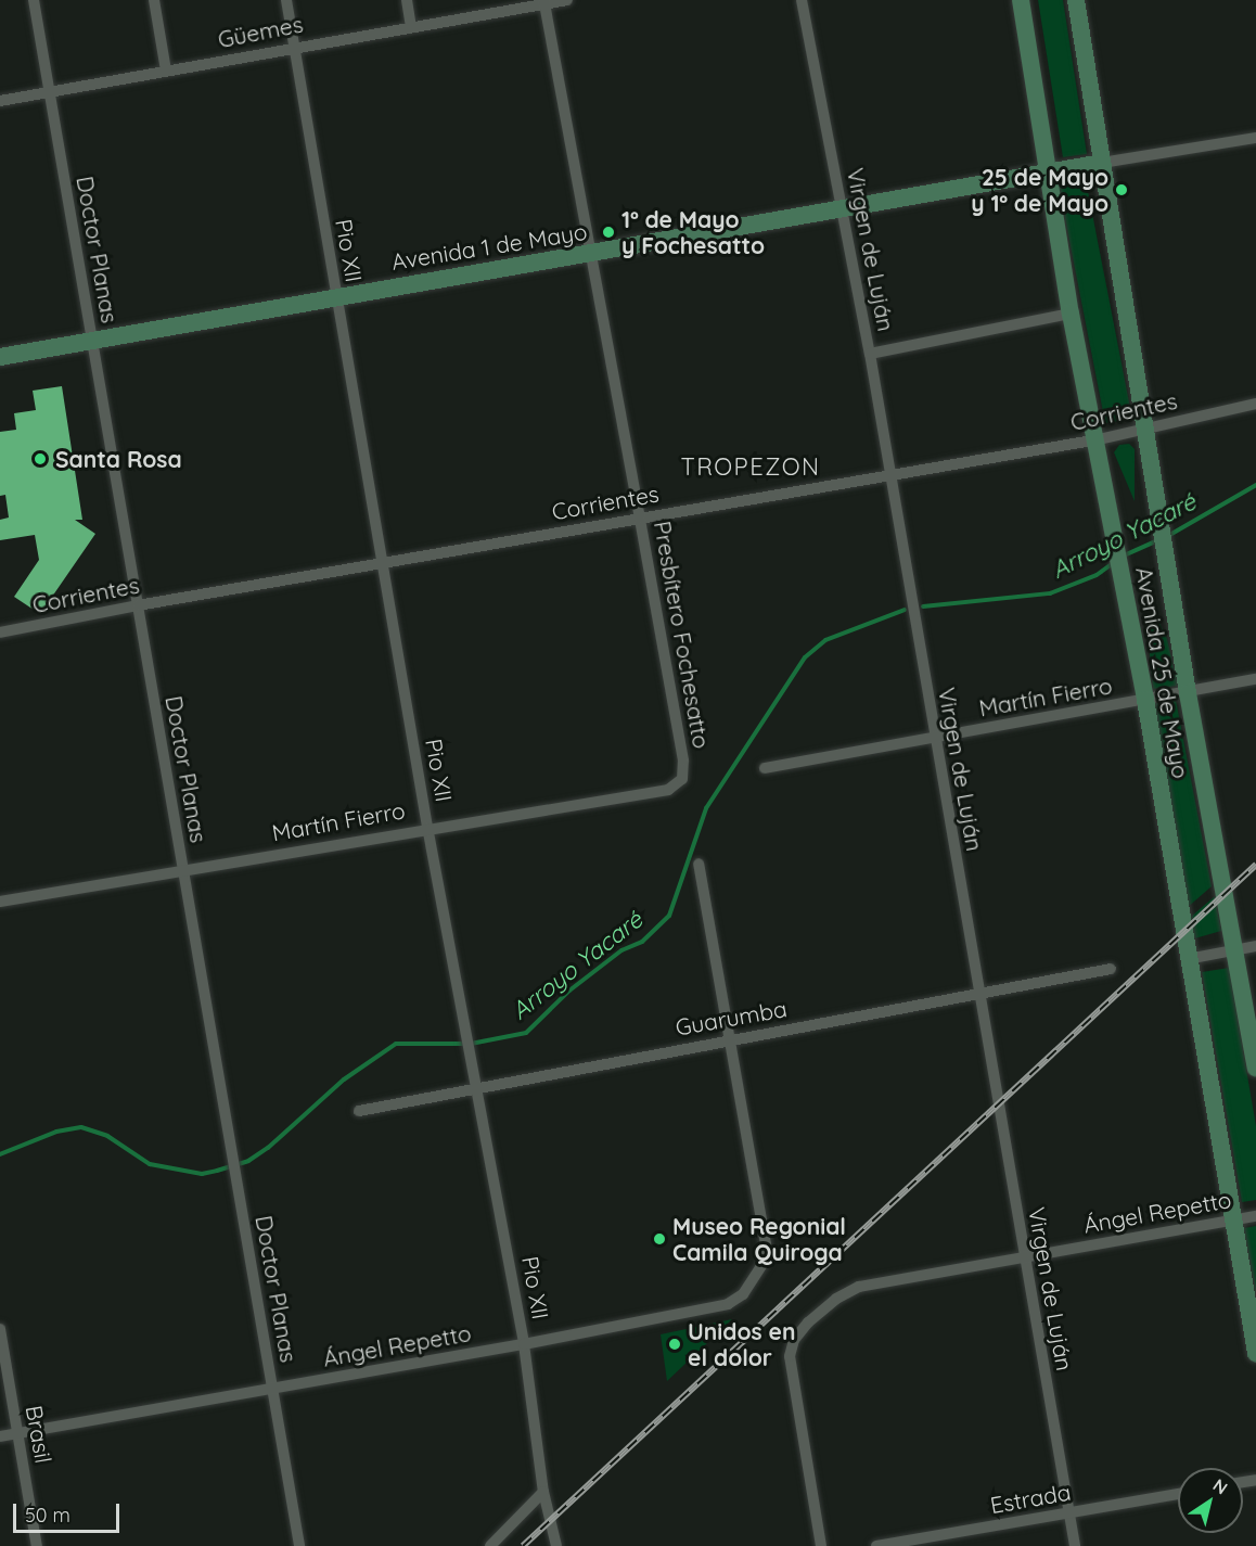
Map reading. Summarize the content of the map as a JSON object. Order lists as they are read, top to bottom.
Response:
{
  "streets": {
    "main road": ["Avenida 1 de Mayo", "Avenida 25 de Mayo"],
    "street": [
      "Güemes",
      "Doctor Planas",
      "Virgen de Luján",
      "Pio XII",
      "Corrientes",
      "Presbítero Fochesatto",
      "Martín Fierro",
      "Guarumba",
      "Ángel Repetto",
      "Brasil",
      "Estrada"
    ]
  },
  "crossings": [
    ["Güemes", "Doctor Planas"],
    ["Güemes", "Pio XII"],
    ["Güemes", "Presbítero Fochesatto"],
    ["Avenida 1 de Mayo", "Doctor Planas"],
    ["Avenida 1 de Mayo", "Virgen de Luján"],
    ["Avenida 1 de Mayo", "Pio XII"],
    ["Avenida 1 de Mayo", "Presbítero Fochesatto"],
    ["Avenida 1 de Mayo", "Avenida 25 de Mayo"],
    ["Doctor Planas", "Corrientes"],
    ["Doctor Planas", "Martín Fierro"],
    ["Doctor Planas", "Ángel Repetto"],
    ["Virgen de Luján", "Corrientes"],
    ["Virgen de Luján", "Martín Fierro"],
    ["Virgen de Luján", "Guarumba"],
    ["Virgen de Luján", "Ángel Repetto"],
    ["Virgen de Luján", "Estrada"],
    ["Pio XII", "Corrientes"],
    ["Pio XII", "Martín Fierro"],
    ["Pio XII", "Guarumba"],
    ["Pio XII", "Ángel Repetto"],
    ["Corrientes", "Presbítero Fochesatto"],
    ["Corrientes", "Avenida 25 de Mayo"],
    ["Presbítero Fochesatto", "Martín Fierro"],
    ["Avenida 25 de Mayo", "Martín Fierro"],
    ["Avenida 25 de Mayo", "Ángel Repetto"],
    ["Guarumba", "Ángel Repetto"],
    ["Ángel Repetto", "Brasil"]
  ],
  "districts": ["TROPEZON"],
  "water": ["Arroyo Yacaré"],
  "places": [
    "25 de Mayo y 1º de Mayo",
    "1º de Mayo y Fochesatto",
    "Santa Rosa",
    "Museo Regonial Camila Quiroga",
    "Unidos en el dolor"
  ],
  "scale_bar": "50 m",
  "north": "top right"
}
